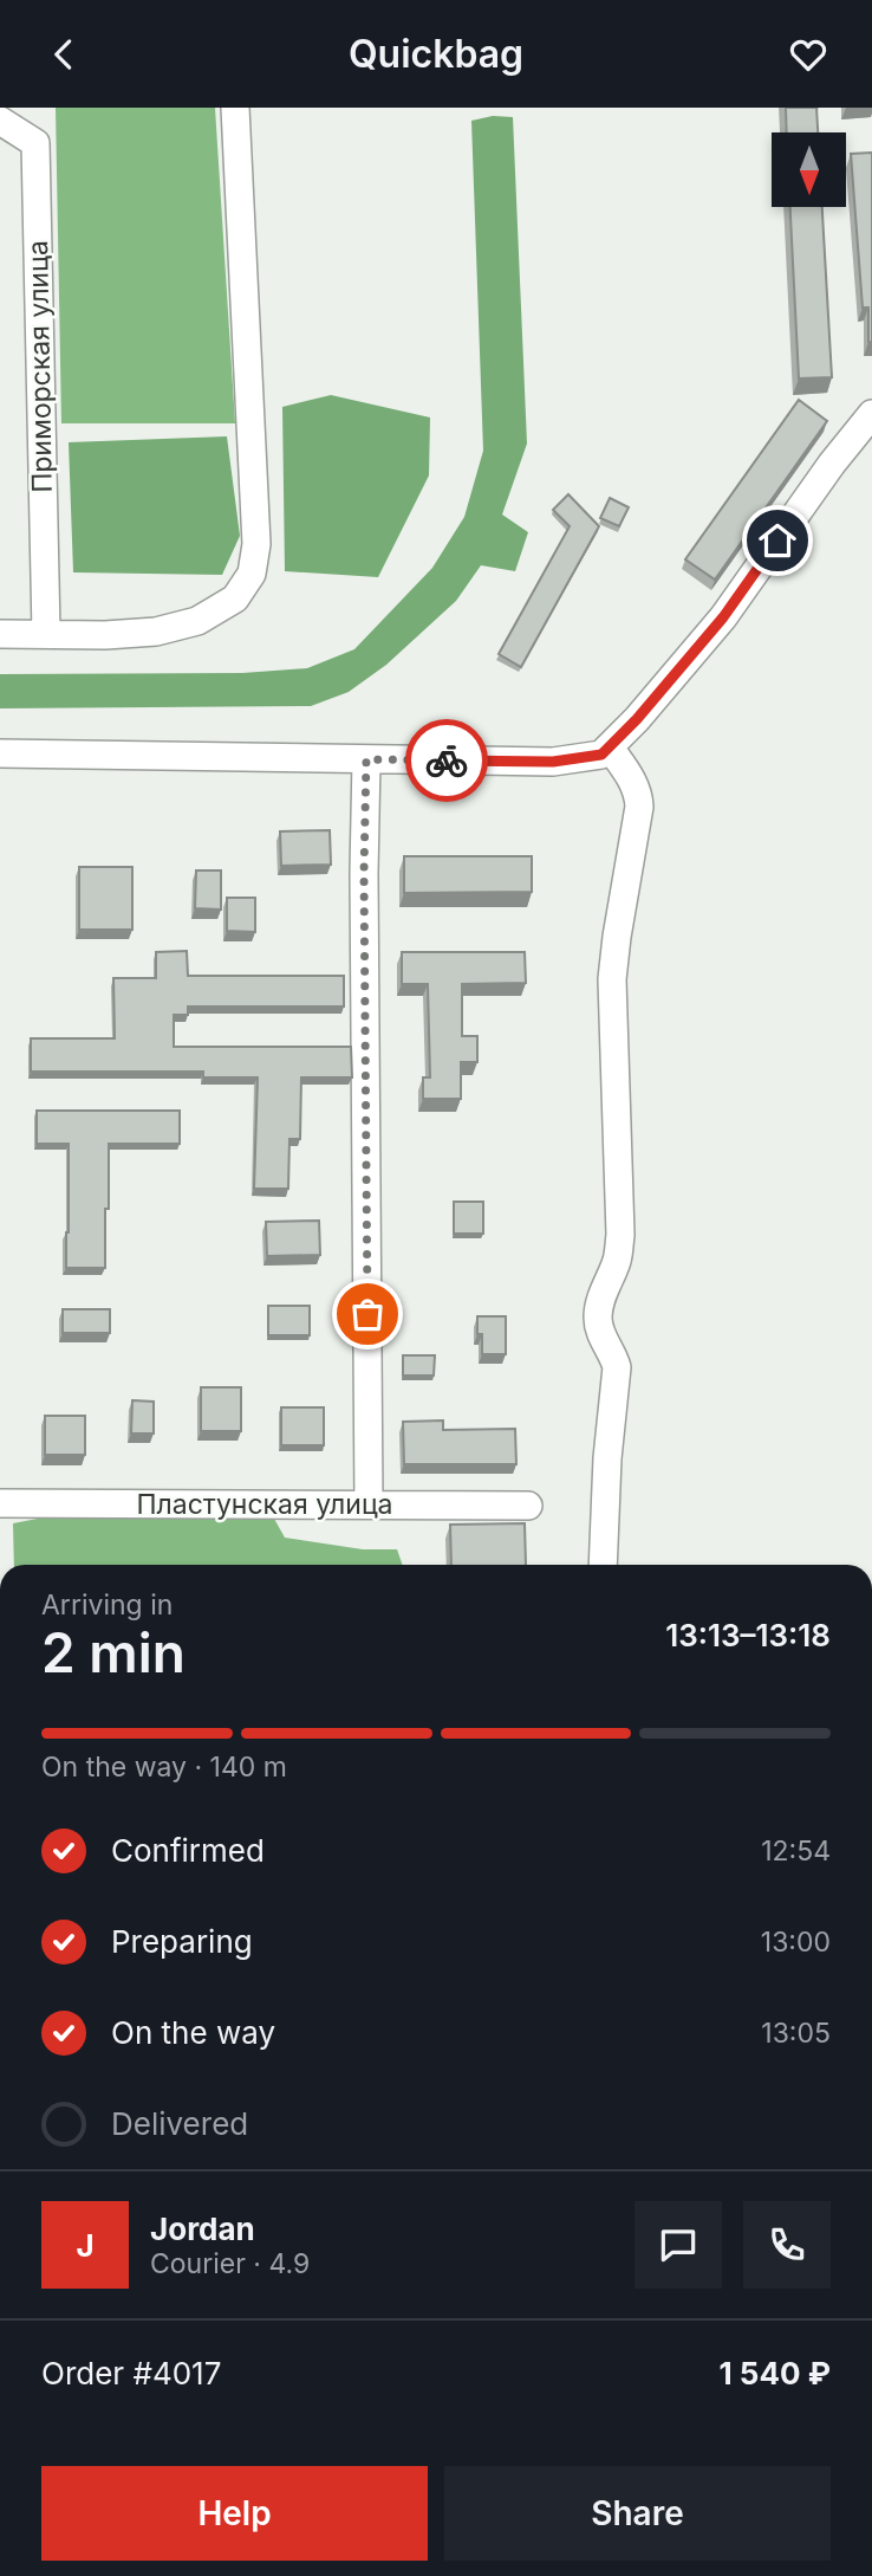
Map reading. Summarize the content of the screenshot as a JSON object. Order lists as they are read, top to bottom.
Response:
{
  "streets": {
    "street": ["Приморская улица", "Пластунская улица"]
  },
  "north": "bottom",
  "page": {
    "header": "Quickbag",
    "heading": ["2 min", "Arriving in", "13:13–13:18"],
    "panel": [
      "Jordan",
      "Courier · 4.9",
      "Order #4017",
      "1 540 ₽"
    ],
    "bar": "On the way · 140 m",
    "list": [
      ["Confirmed", "12:54"],
      ["Preparing", "13:00"],
      ["On the way", "13:05"],
      "Delivered"
    ],
    "round": "J",
    "buttons": ["Help", "Share"]
  }
}
